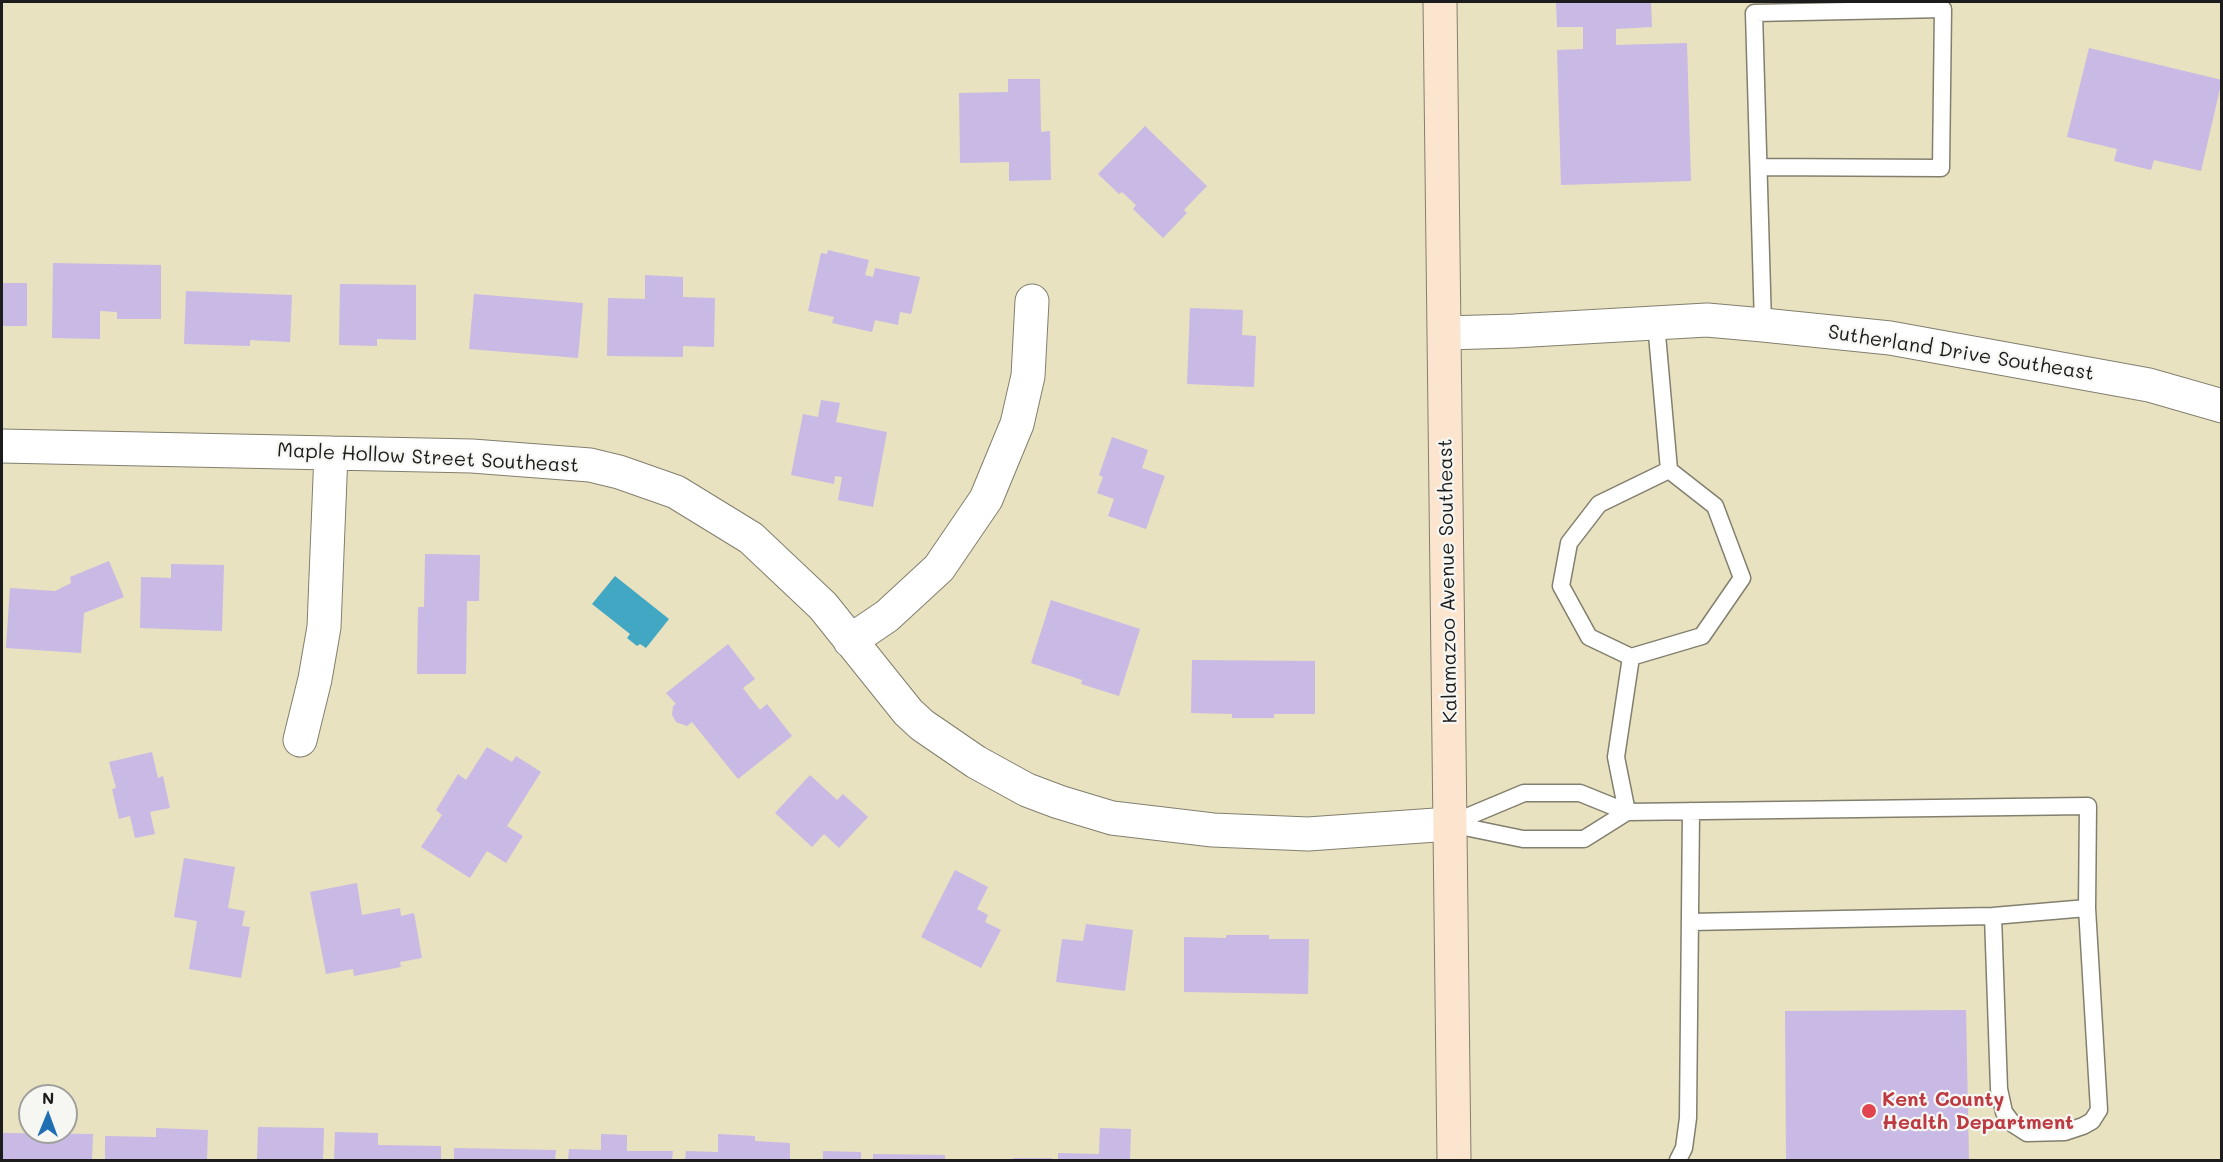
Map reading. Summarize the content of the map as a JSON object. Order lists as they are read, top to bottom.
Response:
{
  "streets": {
    "main road": ["Kalamazoo Avenue Southeast"],
    "street": ["Sutherland Drive Southeast", "Maple Hollow Street Southeast"]
  },
  "crossings": [
    ["Sutherland Drive Southeast", "Kalamazoo Avenue Southeast"],
    ["Maple Hollow Street Southeast", "Kalamazoo Avenue Southeast"]
  ],
  "places": ["Kent County Health Department"],
  "north": "top"
}
